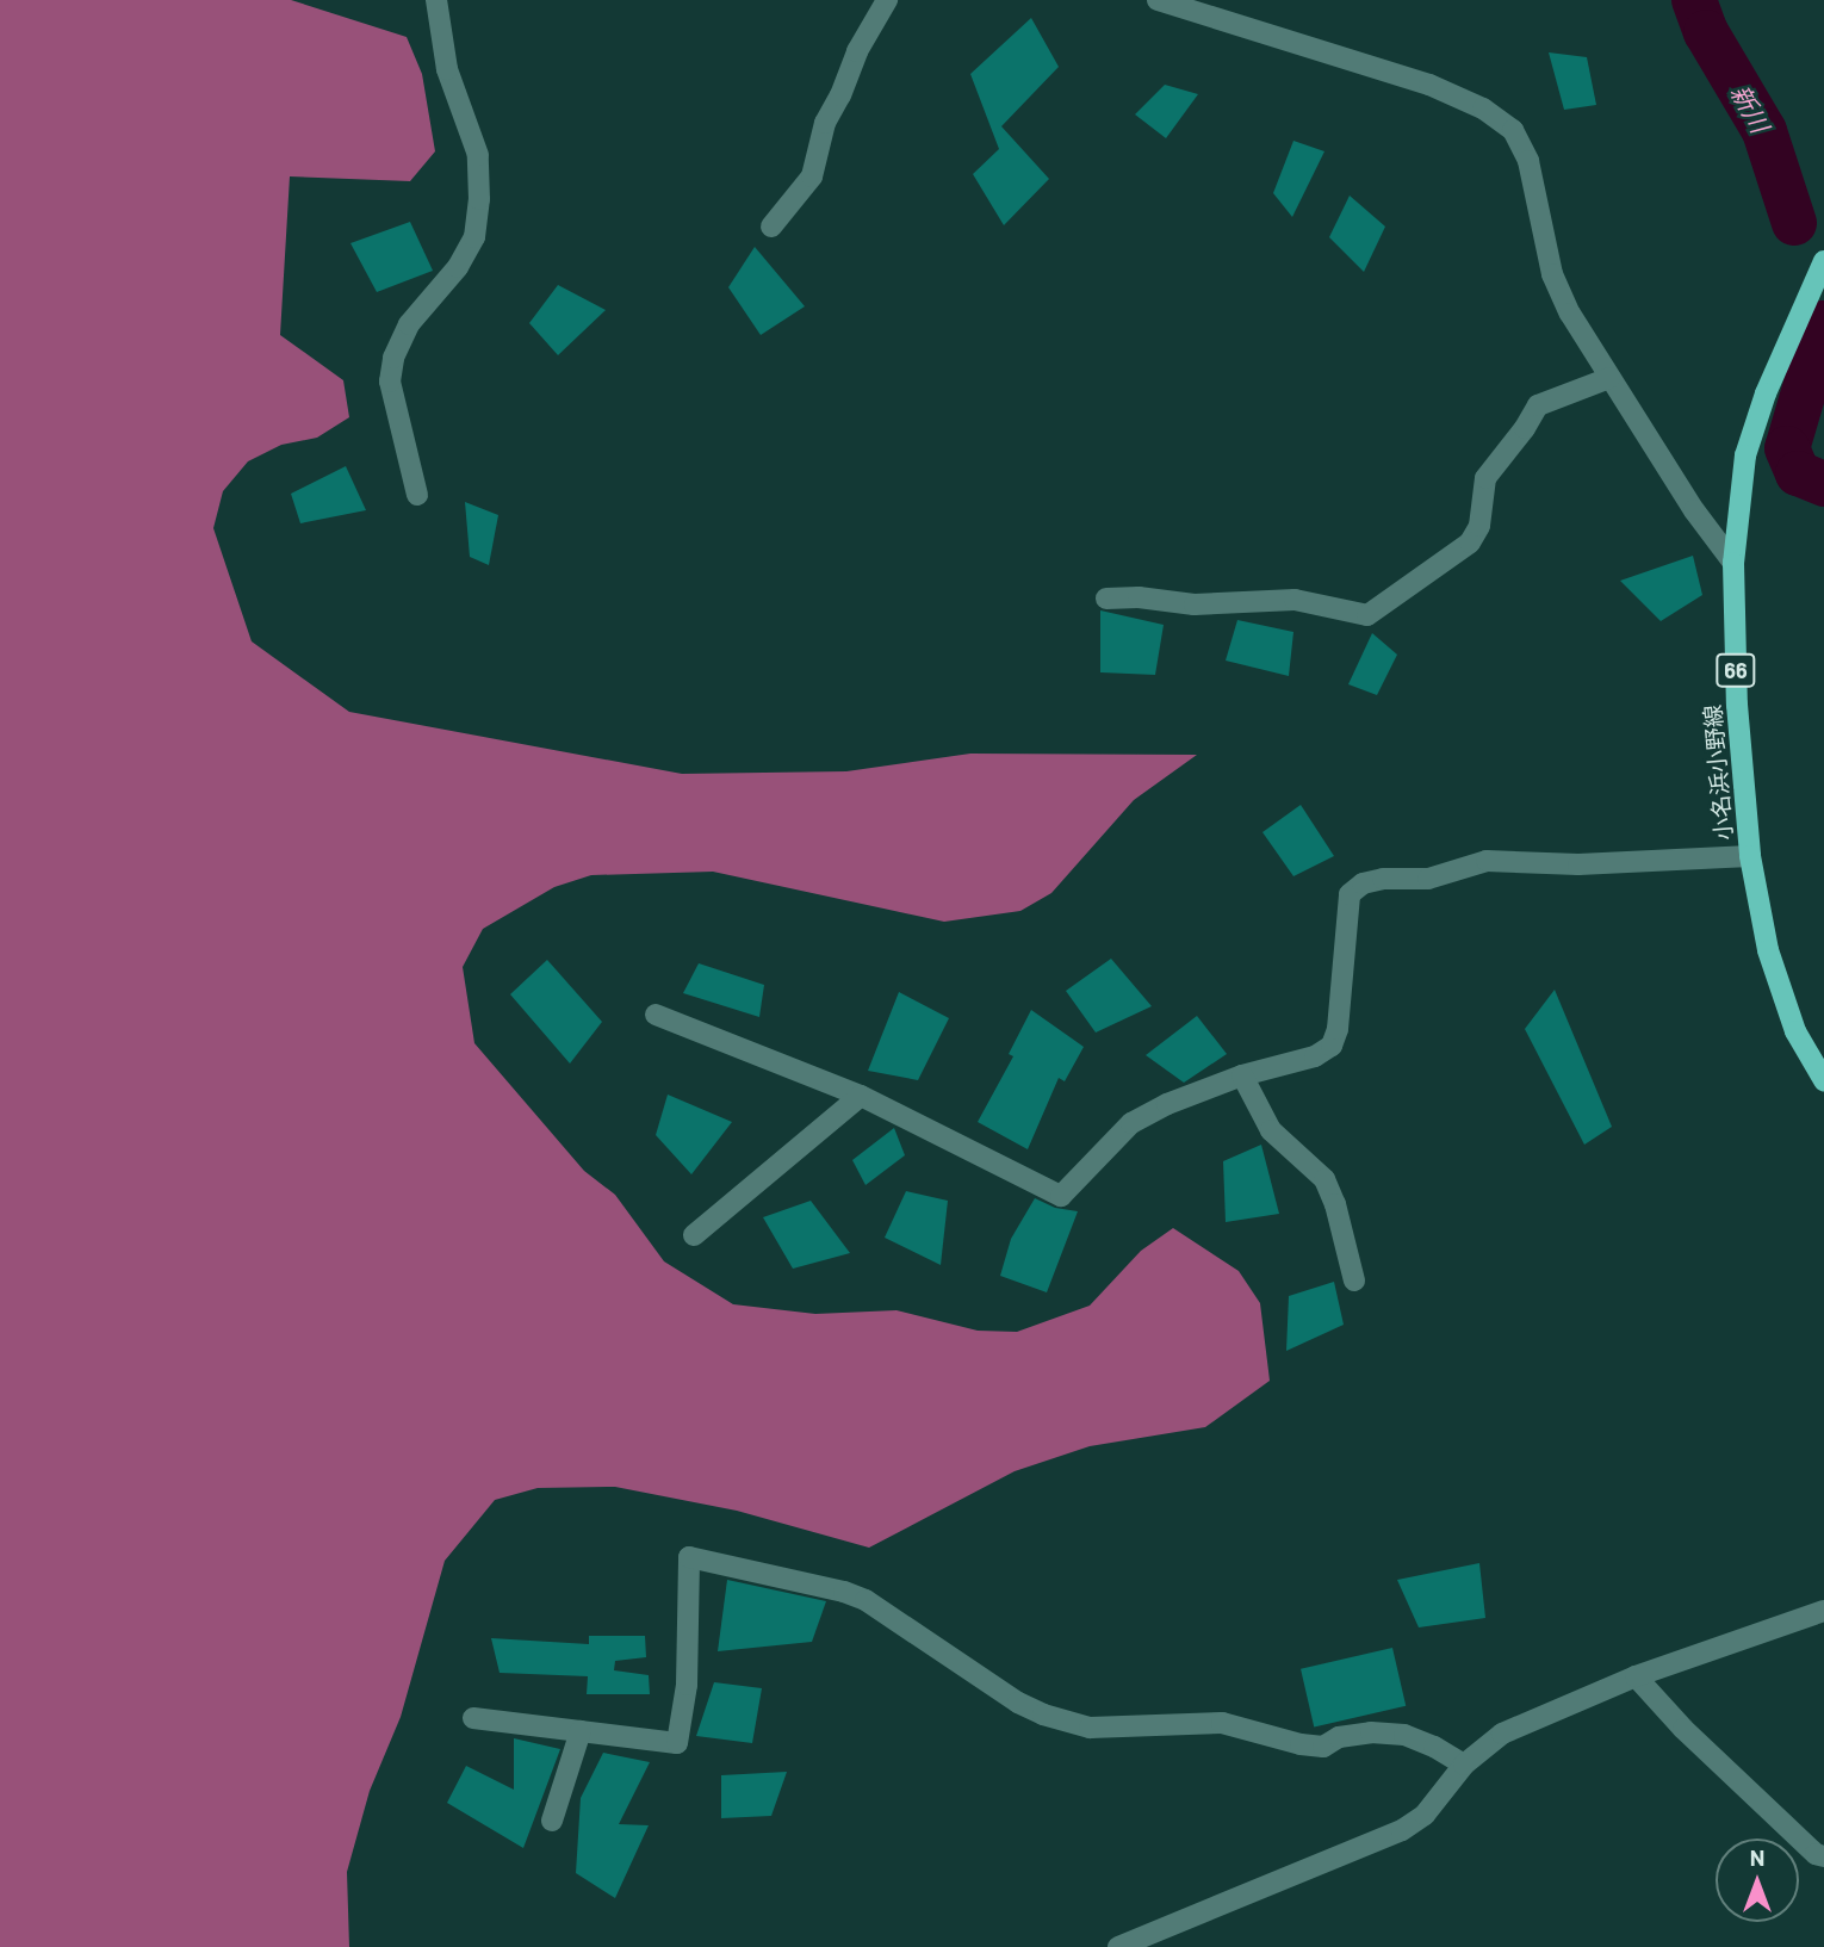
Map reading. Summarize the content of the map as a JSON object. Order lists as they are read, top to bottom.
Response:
{
  "streets": {
    "main road": ["66", "小名浜小野線"]
  },
  "water": ["新川"],
  "north": "top"
}
